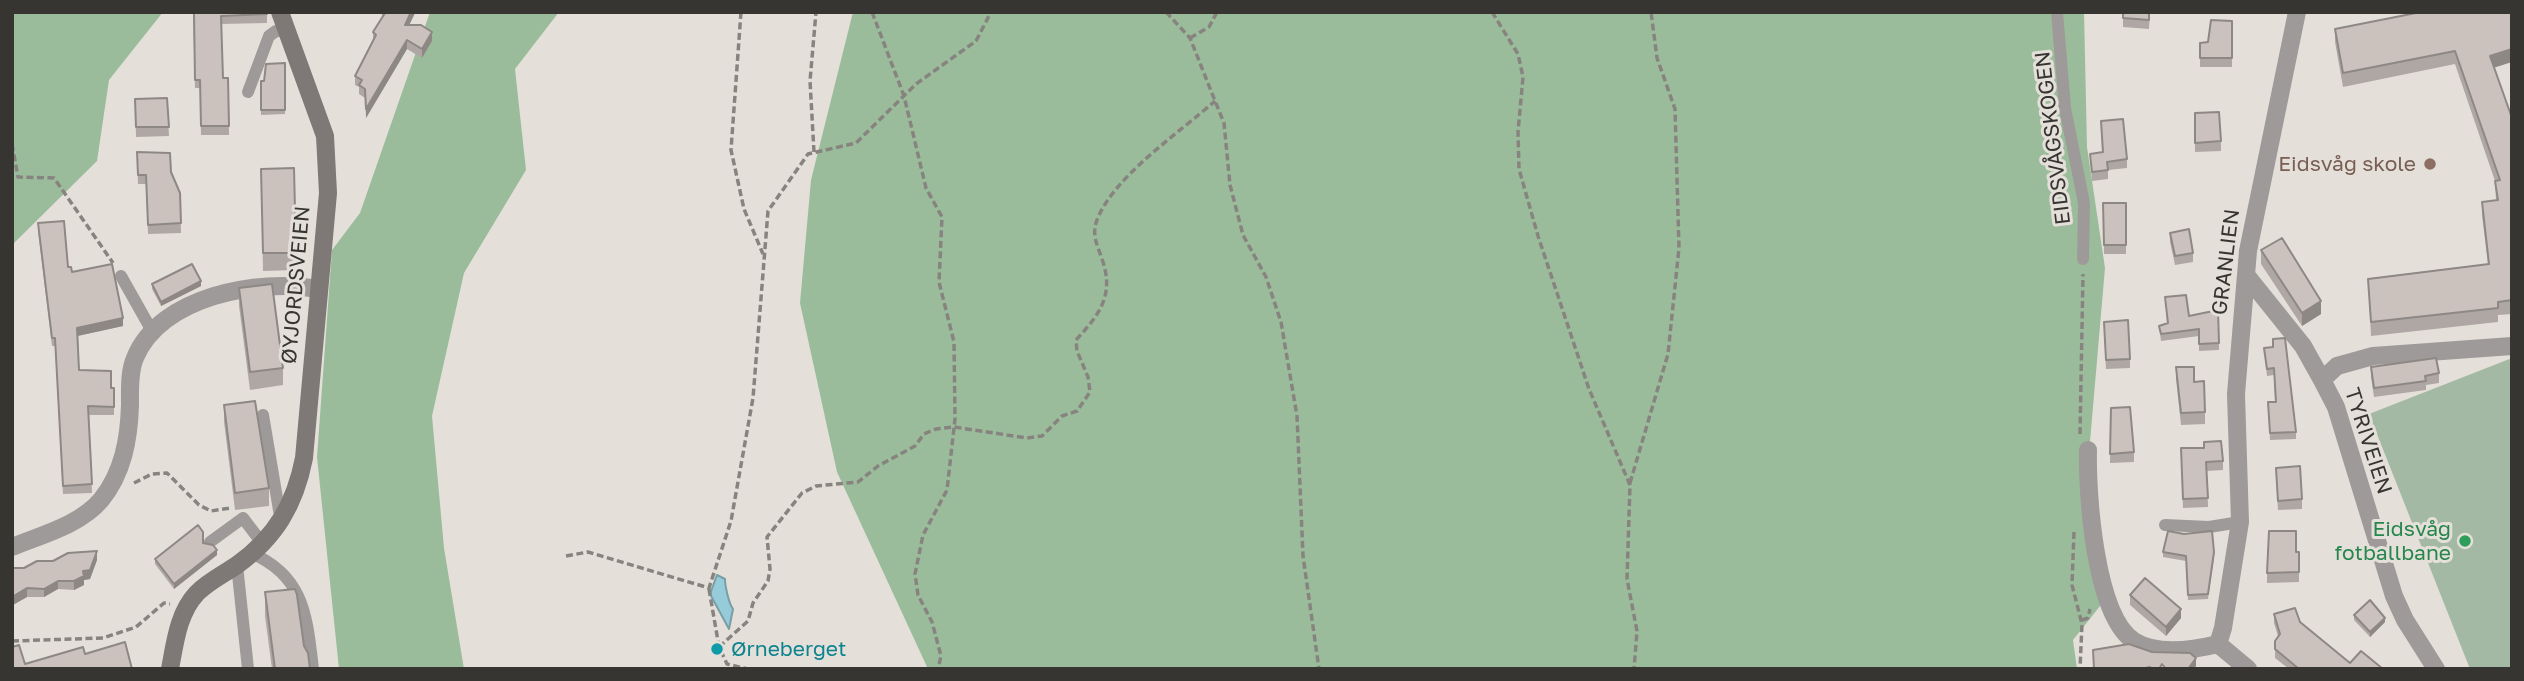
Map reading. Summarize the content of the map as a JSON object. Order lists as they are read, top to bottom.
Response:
{
  "streets": {
    "street": ["GRANLIEN", "ØYJORDSVEIEN", "TYRIVEIEN"],
    "lane": ["EIDSVÅGSKOGEN"]
  },
  "crossings": [
    ["GRANLIEN", "TYRIVEIEN"]
  ],
  "places": ["Eidsvåg skole", "Eidsvåg fotballbane", "Ørneberget"]
}
